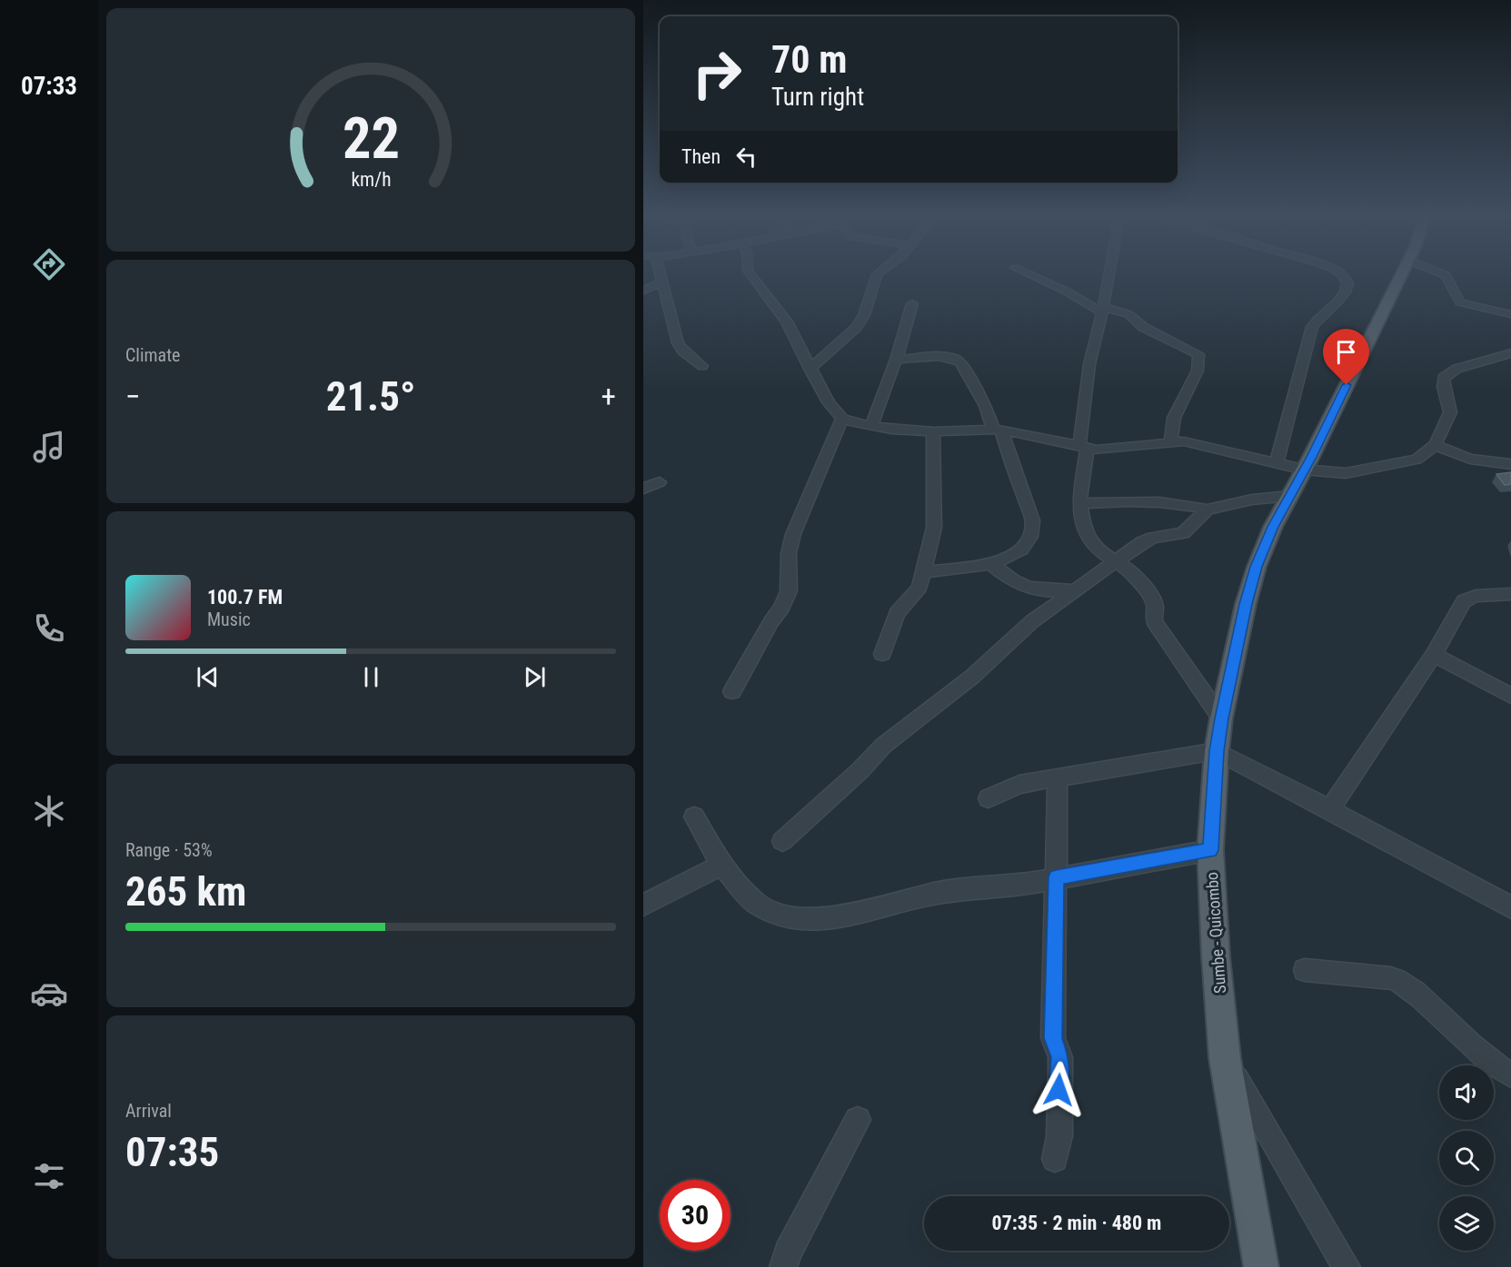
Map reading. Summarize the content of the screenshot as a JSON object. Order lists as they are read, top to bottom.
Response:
{
  "streets": {
    "main road": ["Sumbe - Quicombo"]
  },
  "page": {
    "tabs": "07:33",
    "turn": ["70 m", "Turn right"],
    "then": "Then",
    "tile": [
      "Climate",
      ["Range · 53%", "265 km"],
      ["Arrival", "07:35"]
    ],
    "heat": ["−", "21.5°", "+"],
    "song": ["100.7 FM", "Music"],
    "limit": "30",
    "trip": "07:35 · 2 min · 480 m",
    "gauge": ["22", "km/h"]
  }
}
